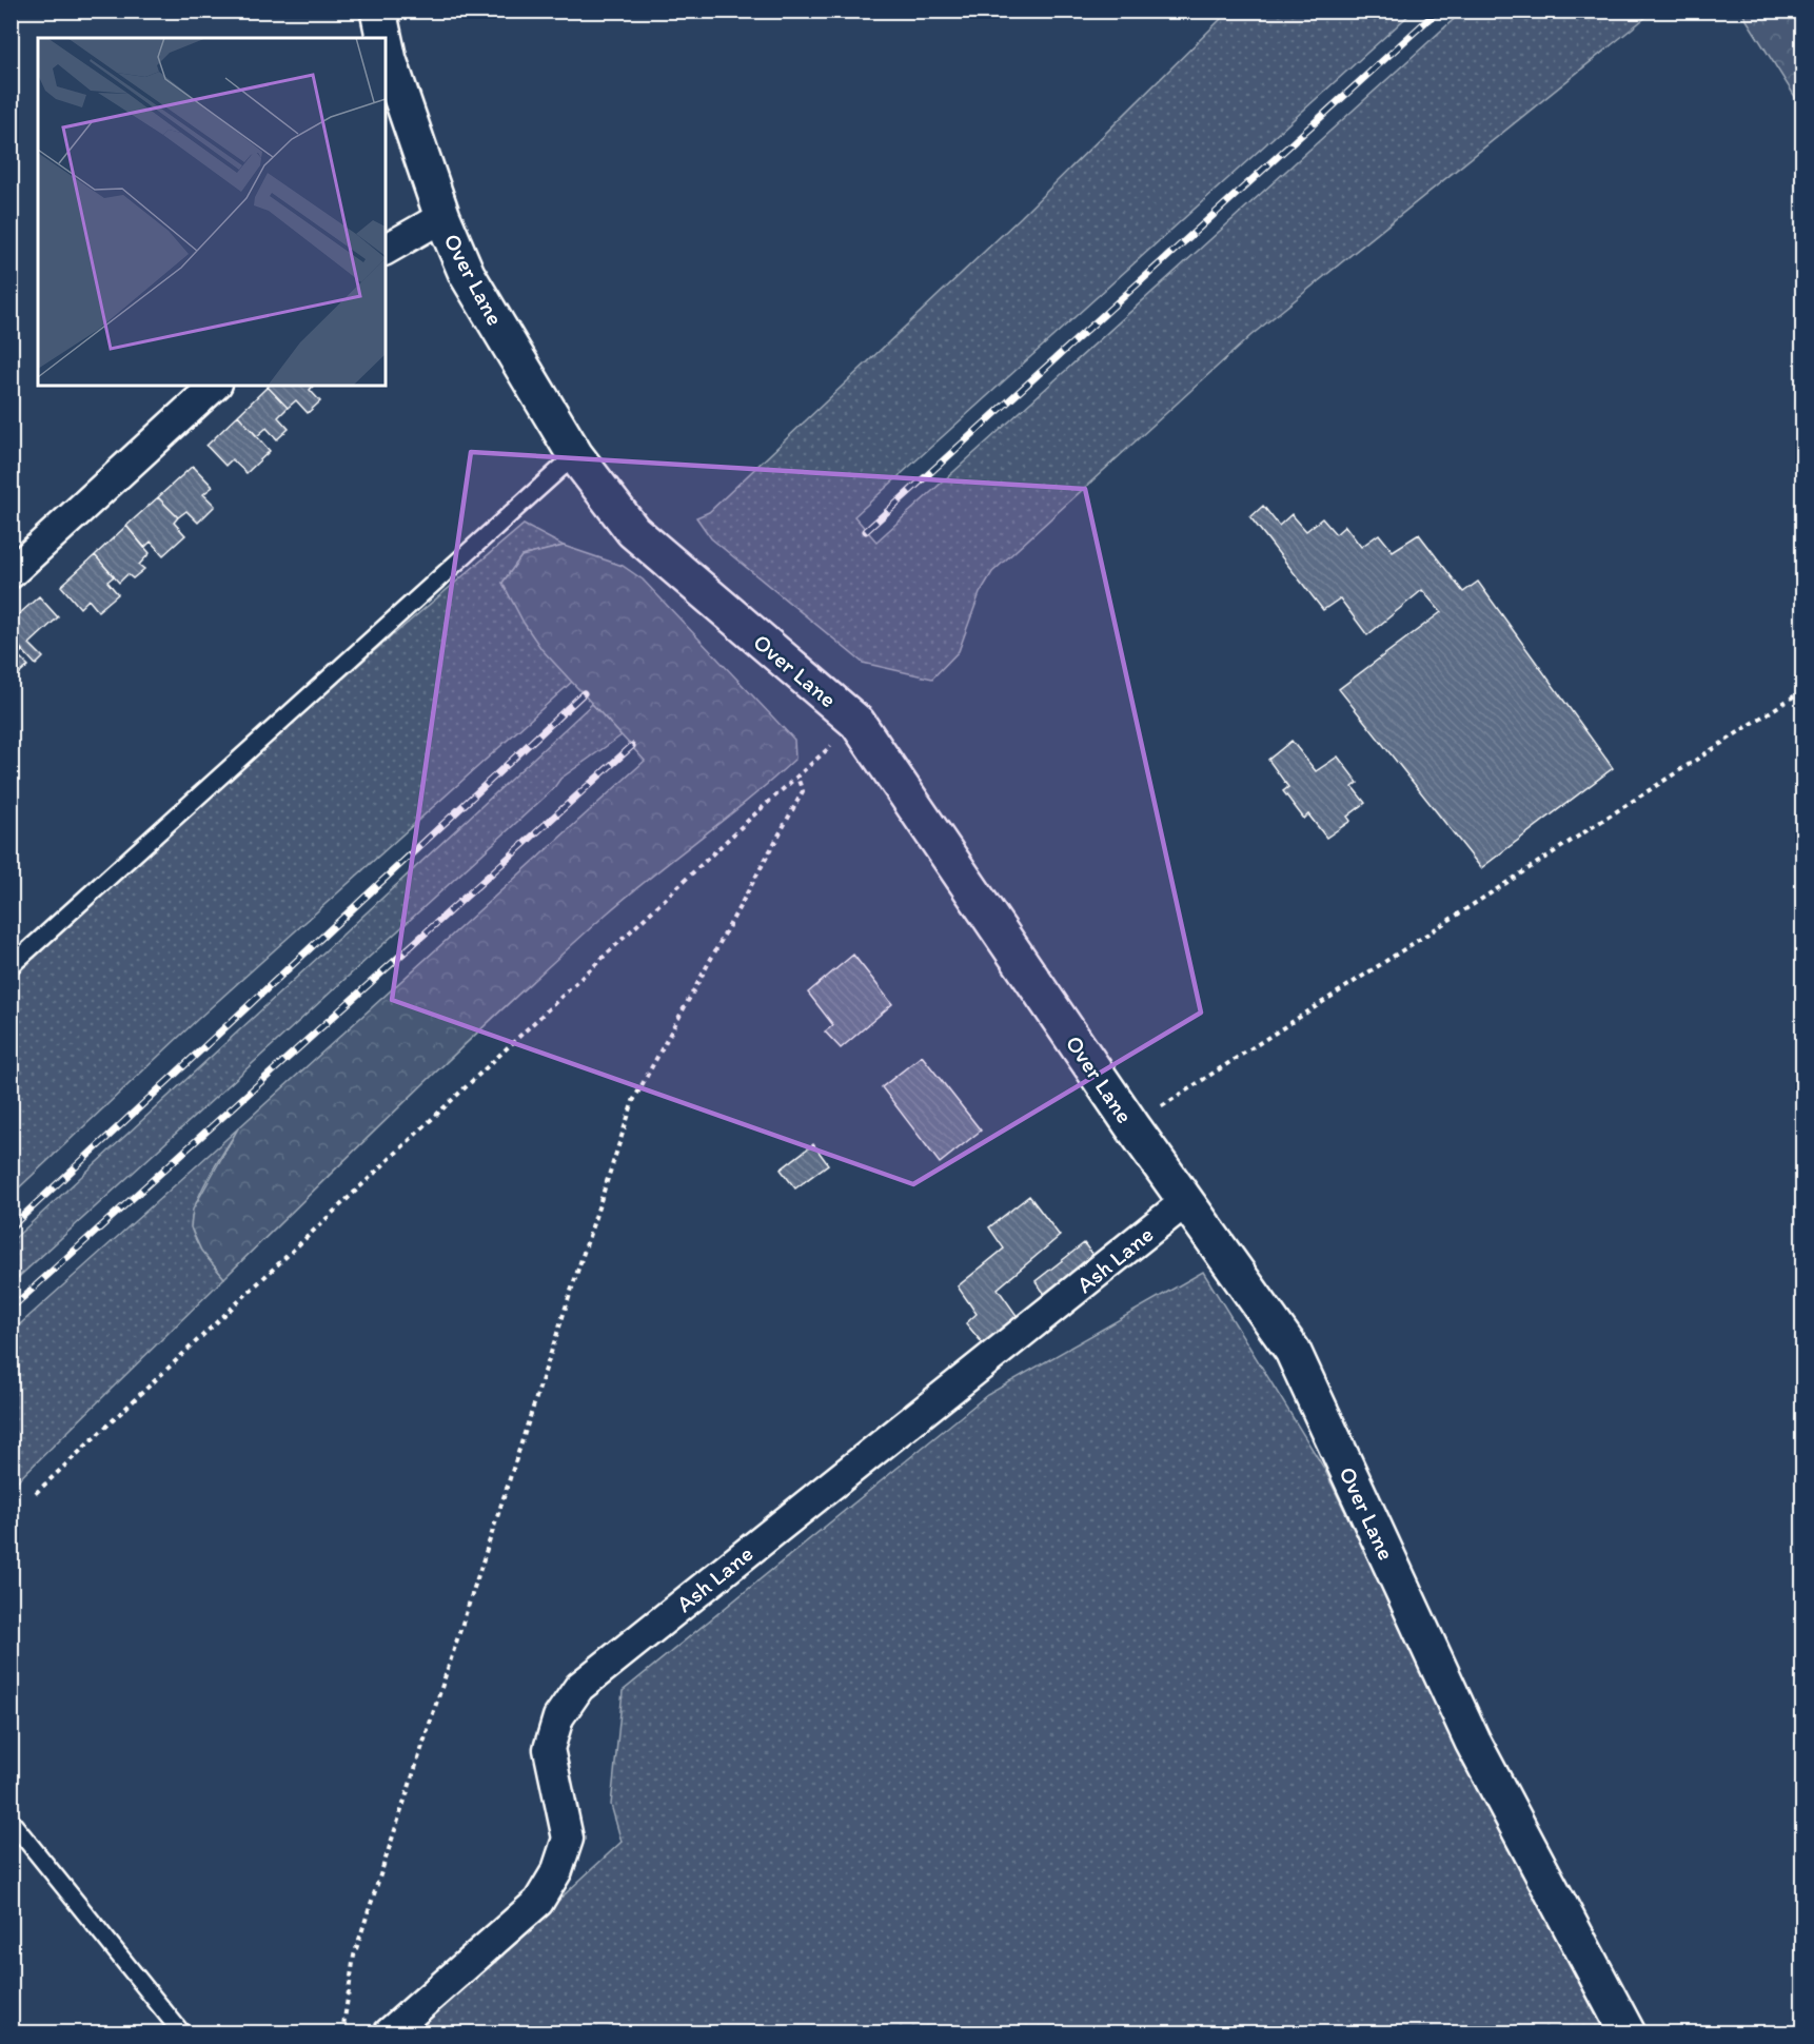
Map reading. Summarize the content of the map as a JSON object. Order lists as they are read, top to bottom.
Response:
{
  "streets": {
    "street": ["Over Lane", "Ash Lane"]
  },
  "crossings": [
    ["Over Lane", "Ash Lane"]
  ]
}
